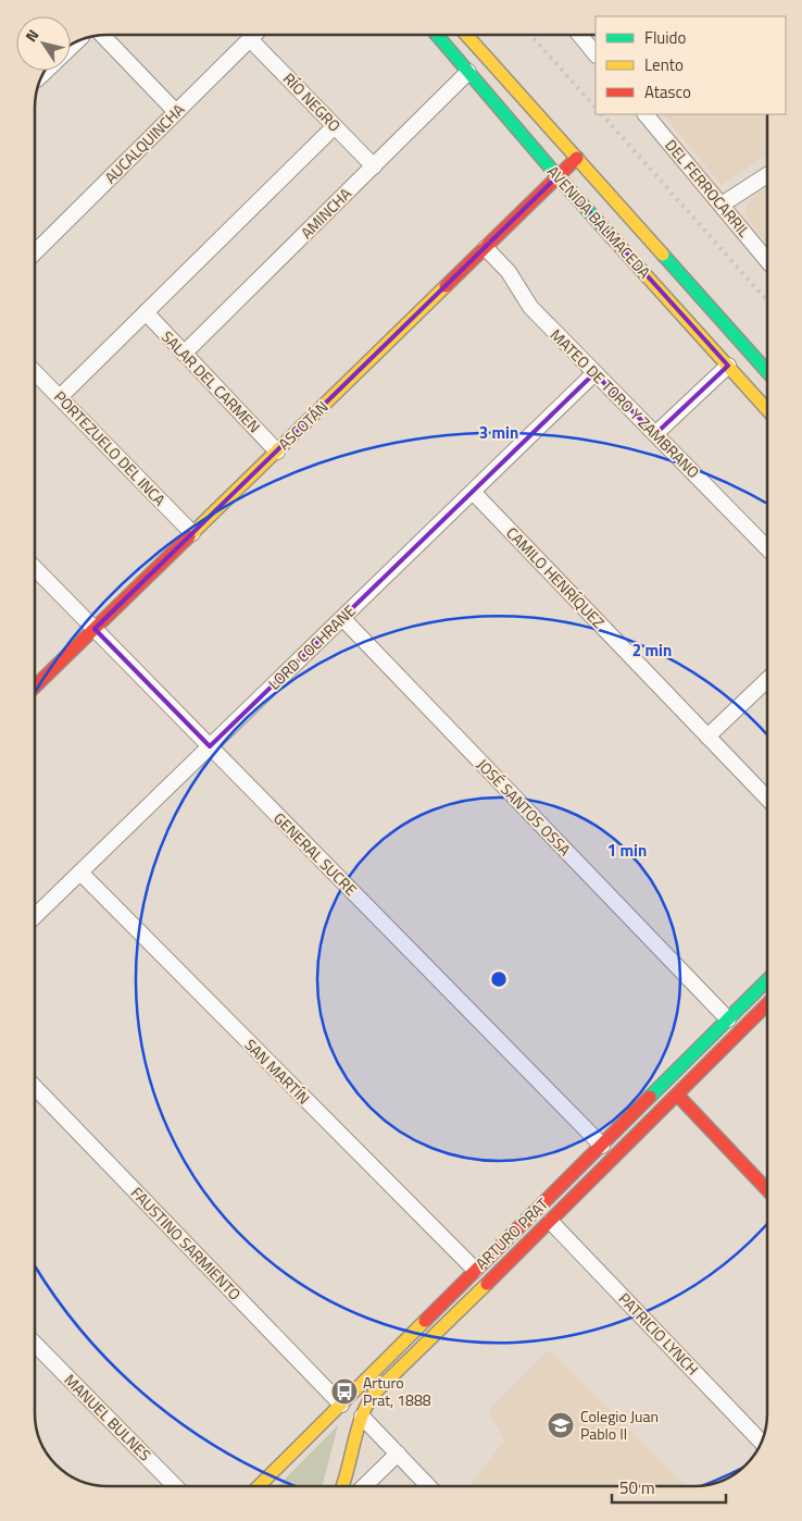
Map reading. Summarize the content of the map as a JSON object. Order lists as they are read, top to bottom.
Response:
{
  "streets": {
    "main road": ["AVENIDA BALMACEDA", "ASCOTÁN", "ARTURO PRAT"],
    "street": [
      "RÍO NEGRO",
      "AUCALQUINCHA",
      "DEL FERROCARRIL",
      "AMINCHA",
      "SALAR DEL CARMEN",
      "MATEO DE TORO Y ZAMBRANO",
      "PORTEZUELO DEL INCA",
      "CAMILO HENRÍQUEZ",
      "LORD COCHRANE",
      "JOSÉ SANTOS OSSA",
      "GENERAL SUCRE",
      "SAN MARTÍN",
      "FAUSTINO SARMIENTO",
      "PATRICIO LYNCH",
      "MANUEL BULNES"
    ]
  },
  "crossings": [
    ["RÍO NEGRO", "AUCALQUINCHA"],
    ["RÍO NEGRO", "AMINCHA"],
    ["AMINCHA", "AVENIDA BALMACEDA"],
    ["AMINCHA", "SALAR DEL CARMEN"],
    ["AVENIDA BALMACEDA", "ASCOTÁN"],
    ["SALAR DEL CARMEN", "ASCOTÁN"],
    ["MATEO DE TORO Y ZAMBRANO", "ASCOTÁN"],
    ["MATEO DE TORO Y ZAMBRANO", "LORD COCHRANE"],
    ["ASCOTÁN", "PORTEZUELO DEL INCA"],
    ["ASCOTÁN", "GENERAL SUCRE"],
    ["CAMILO HENRÍQUEZ", "LORD COCHRANE"],
    ["LORD COCHRANE", "JOSÉ SANTOS OSSA"],
    ["LORD COCHRANE", "GENERAL SUCRE"],
    ["LORD COCHRANE", "SAN MARTÍN"],
    ["JOSÉ SANTOS OSSA", "ARTURO PRAT"],
    ["GENERAL SUCRE", "ARTURO PRAT"],
    ["SAN MARTÍN", "ARTURO PRAT"],
    ["ARTURO PRAT", "FAUSTINO SARMIENTO"],
    ["ARTURO PRAT", "PATRICIO LYNCH"]
  ],
  "places": {
    "bus stop": ["Arturo Prat, 1888"],
    "school or university": ["Colegio Juan Pablo II"]
  },
  "legend": ["Fluido", "Lento", "Atasco"],
  "scale_bar": "50 m",
  "north": "top left",
  "rings": ["3 min", "2 min", "1 min"]
}
